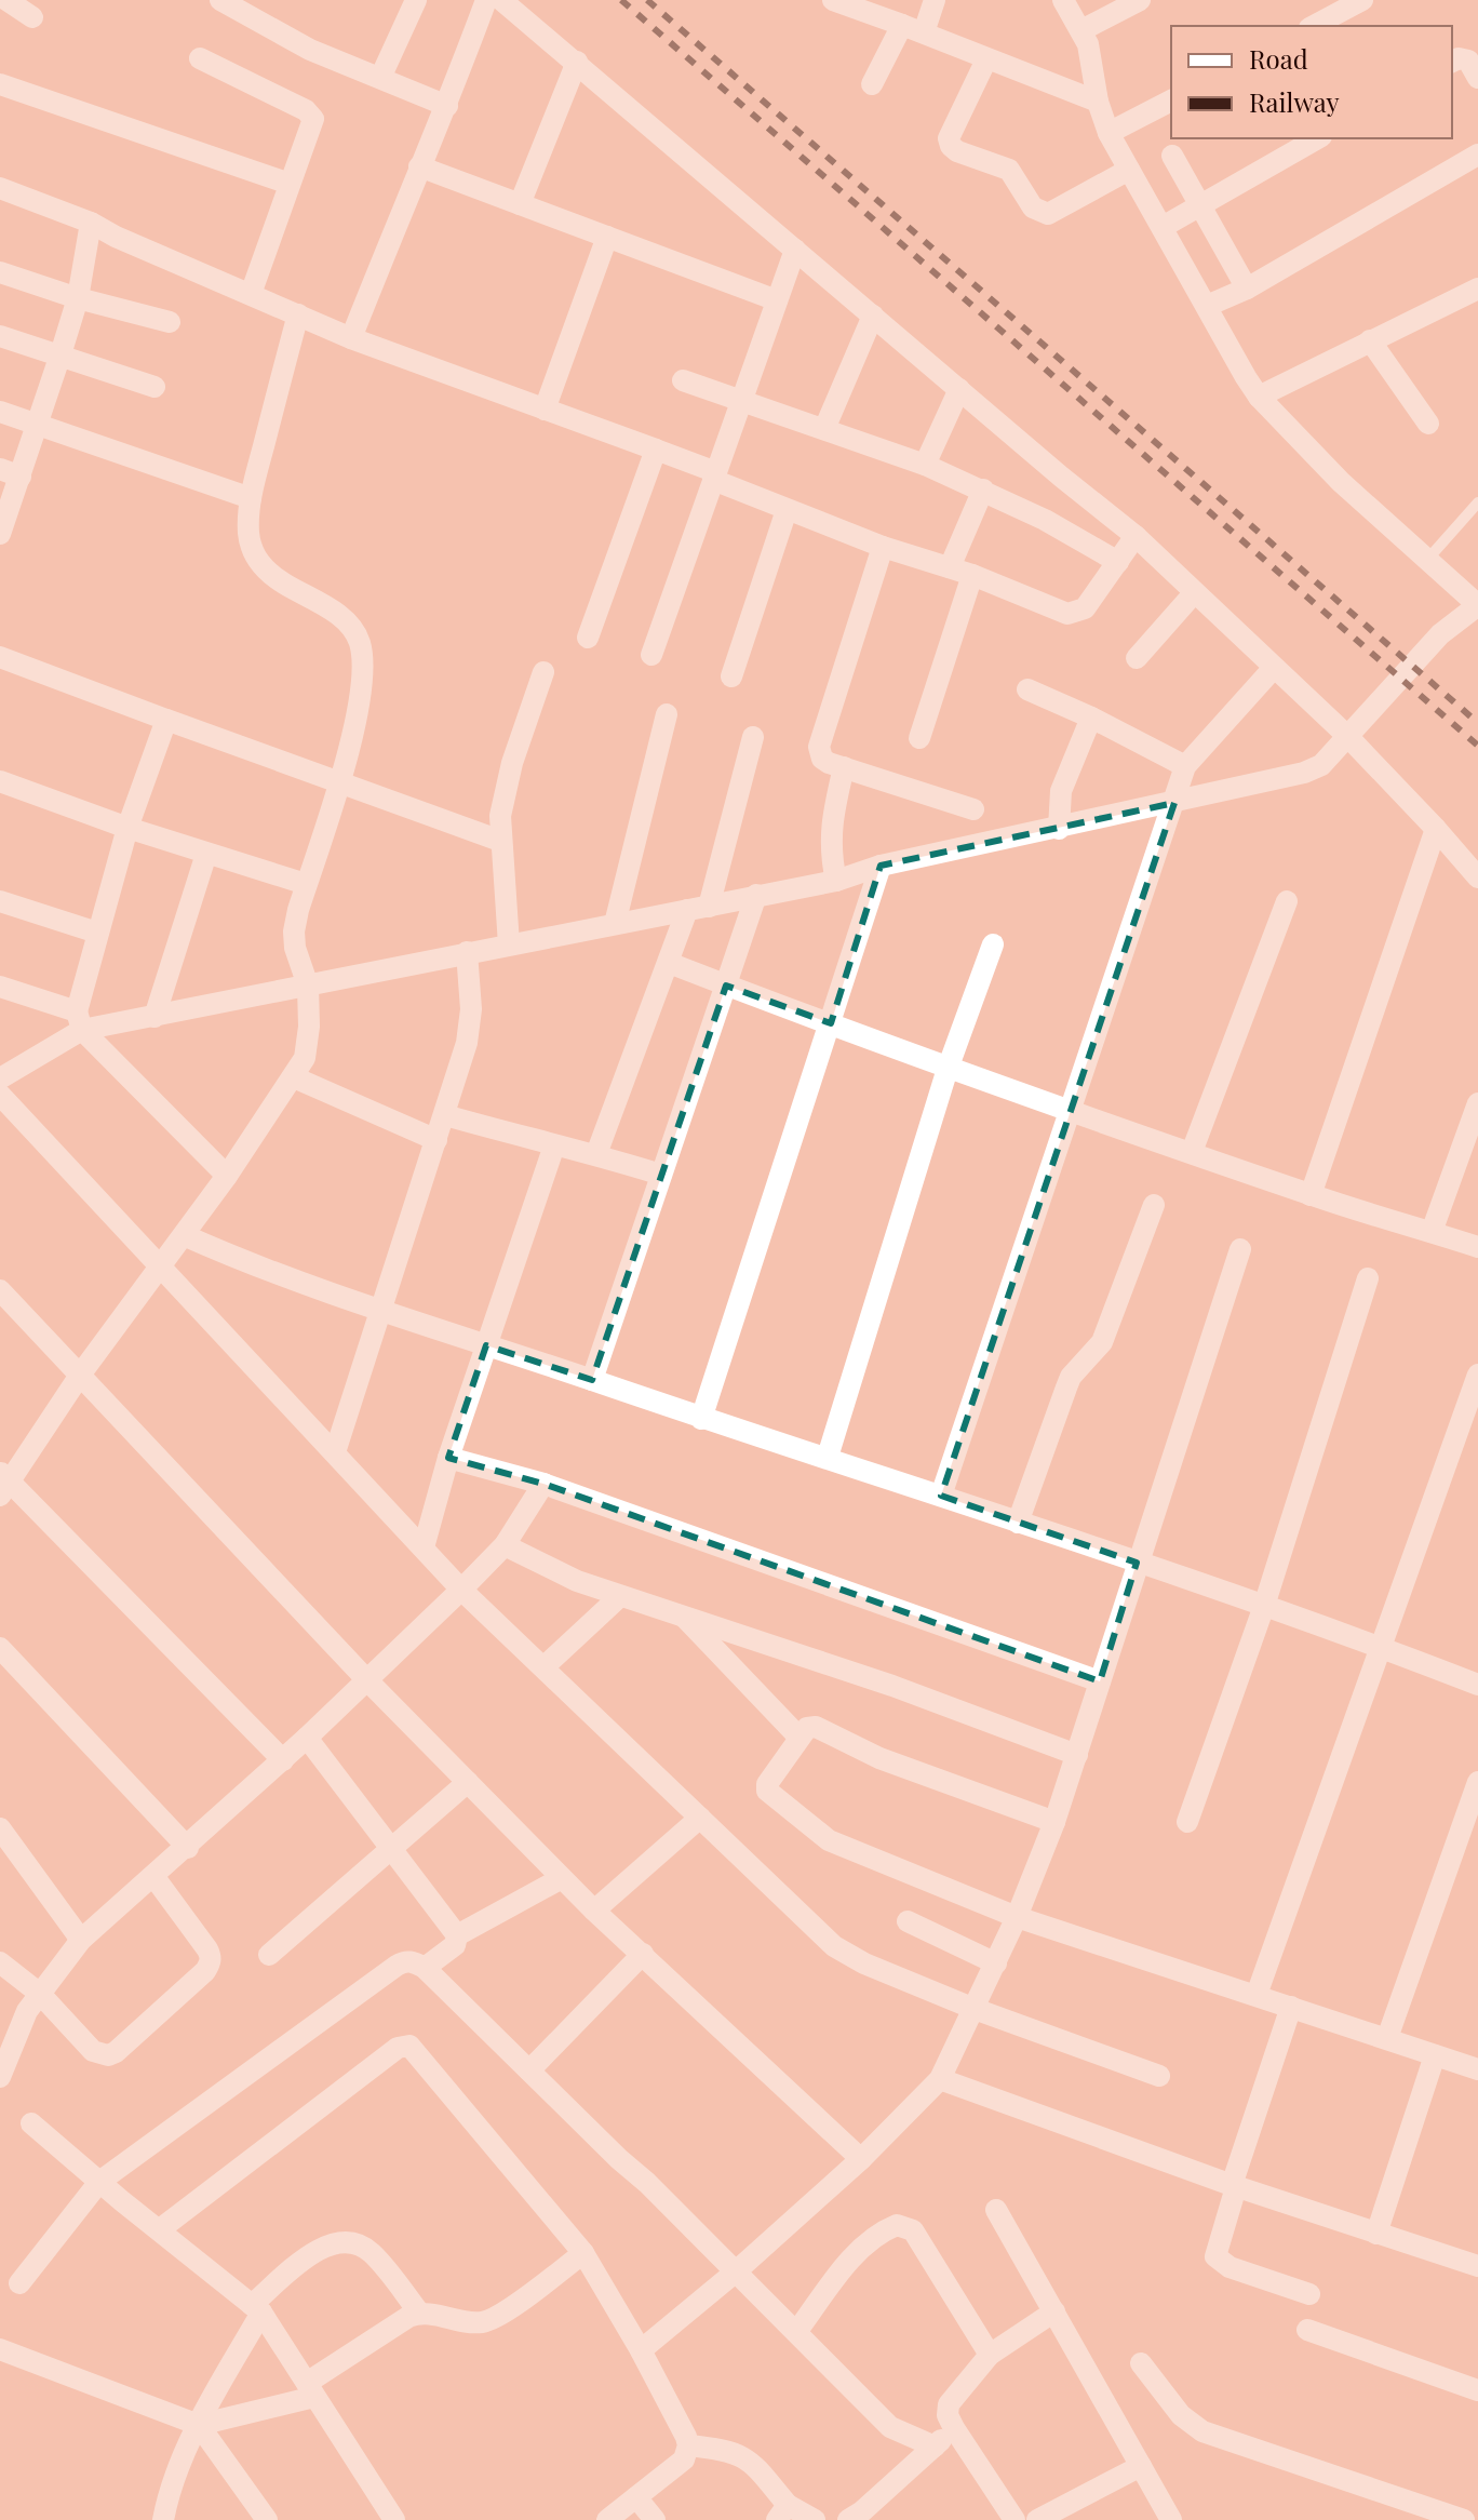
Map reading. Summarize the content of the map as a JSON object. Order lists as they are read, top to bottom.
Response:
{
  "legend": ["Road", "Railway"]
}
